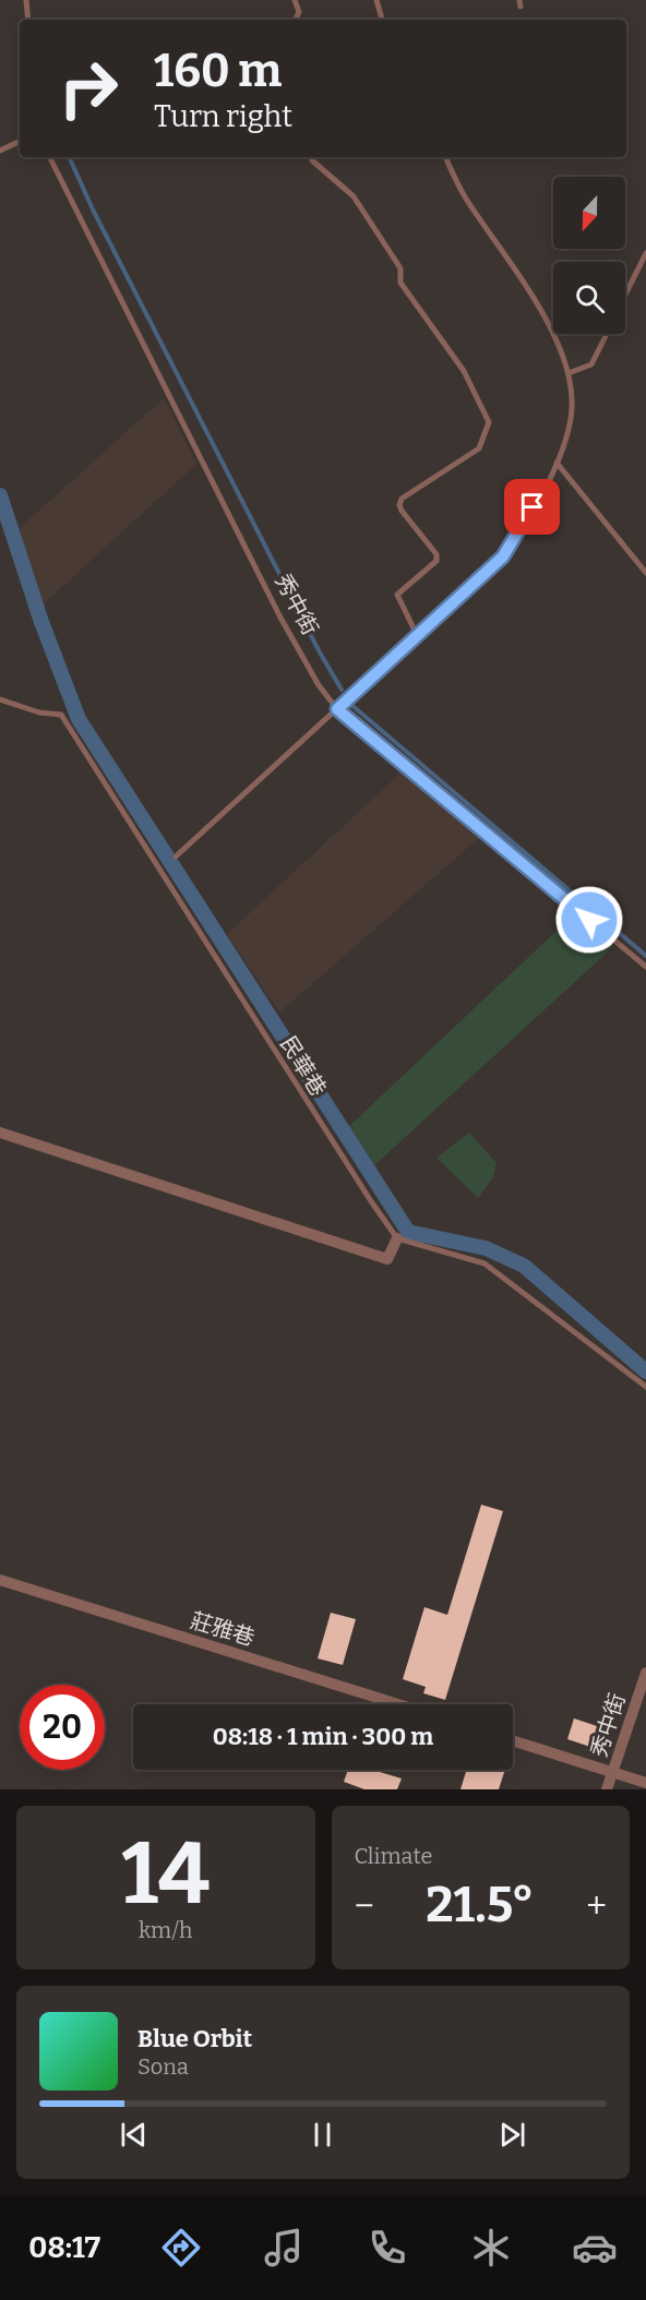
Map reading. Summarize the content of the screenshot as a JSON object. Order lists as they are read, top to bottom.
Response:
{
  "streets": {
    "street": ["秀中街", "莊雅巷"],
    "lane": ["民華巷"]
  },
  "north": "bottom",
  "page": {
    "turn": ["160 m", "Turn right"],
    "limit": "20",
    "trip": "08:18 · 1 min · 300 m",
    "tile": [
      ["14", "km/h"],
      "Climate"
    ],
    "heat": ["−", "21.5°", "+"],
    "song": ["Blue Orbit", "Sona"],
    "tabs": "08:17"
  }
}
